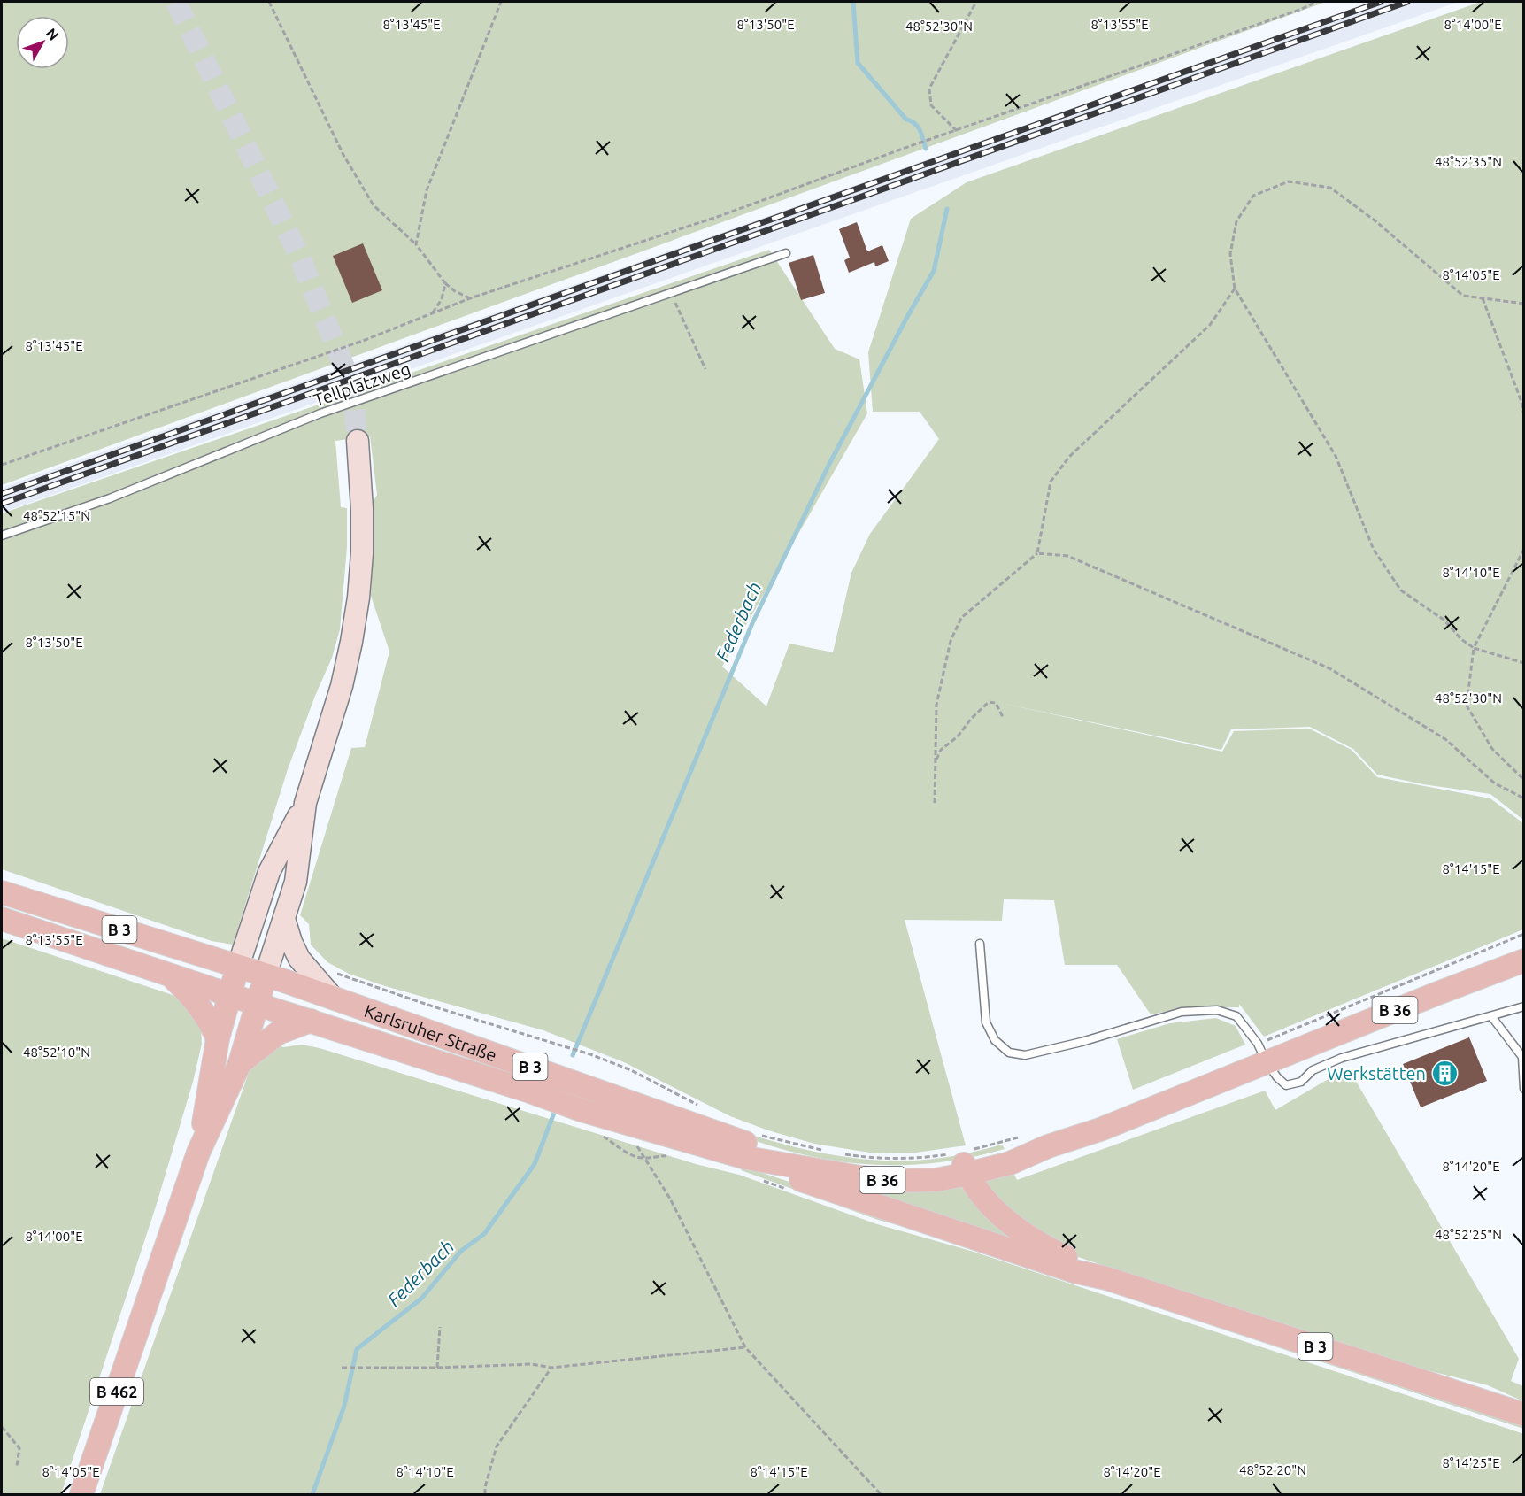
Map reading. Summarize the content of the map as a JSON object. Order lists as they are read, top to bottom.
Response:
{
  "streets": {
    "main road": [
      "B 3",
      "B 36",
      "Karlsruher Straße",
      "B 462"
    ],
    "lane": ["Tellplatzweg"]
  },
  "crossings": [
    ["B 3", "B 36"],
    ["B 3", "Karlsruher Straße"],
    ["B 3", "B 462"],
    ["B 36", "Karlsruher Straße"],
    ["Karlsruher Straße", "B 462"]
  ],
  "water": ["Federbach"],
  "places": {
    "building": ["Werkstätten"]
  },
  "north": "top right",
  "coordinates": [
    "8°13'45\"E",
    "8°13'50\"E",
    "8°13'55\"E",
    "8°14'00\"E",
    "48°52'30\"N",
    "48°52'35\"N",
    "8°14'05\"E",
    "48°52'15\"N",
    "8°14'10\"E",
    "8°14'15\"E",
    "48°52'10\"N",
    "8°14'20\"E",
    "48°52'25\"N",
    "8°14'25\"E",
    "48°52'20\"N"
  ]
}
